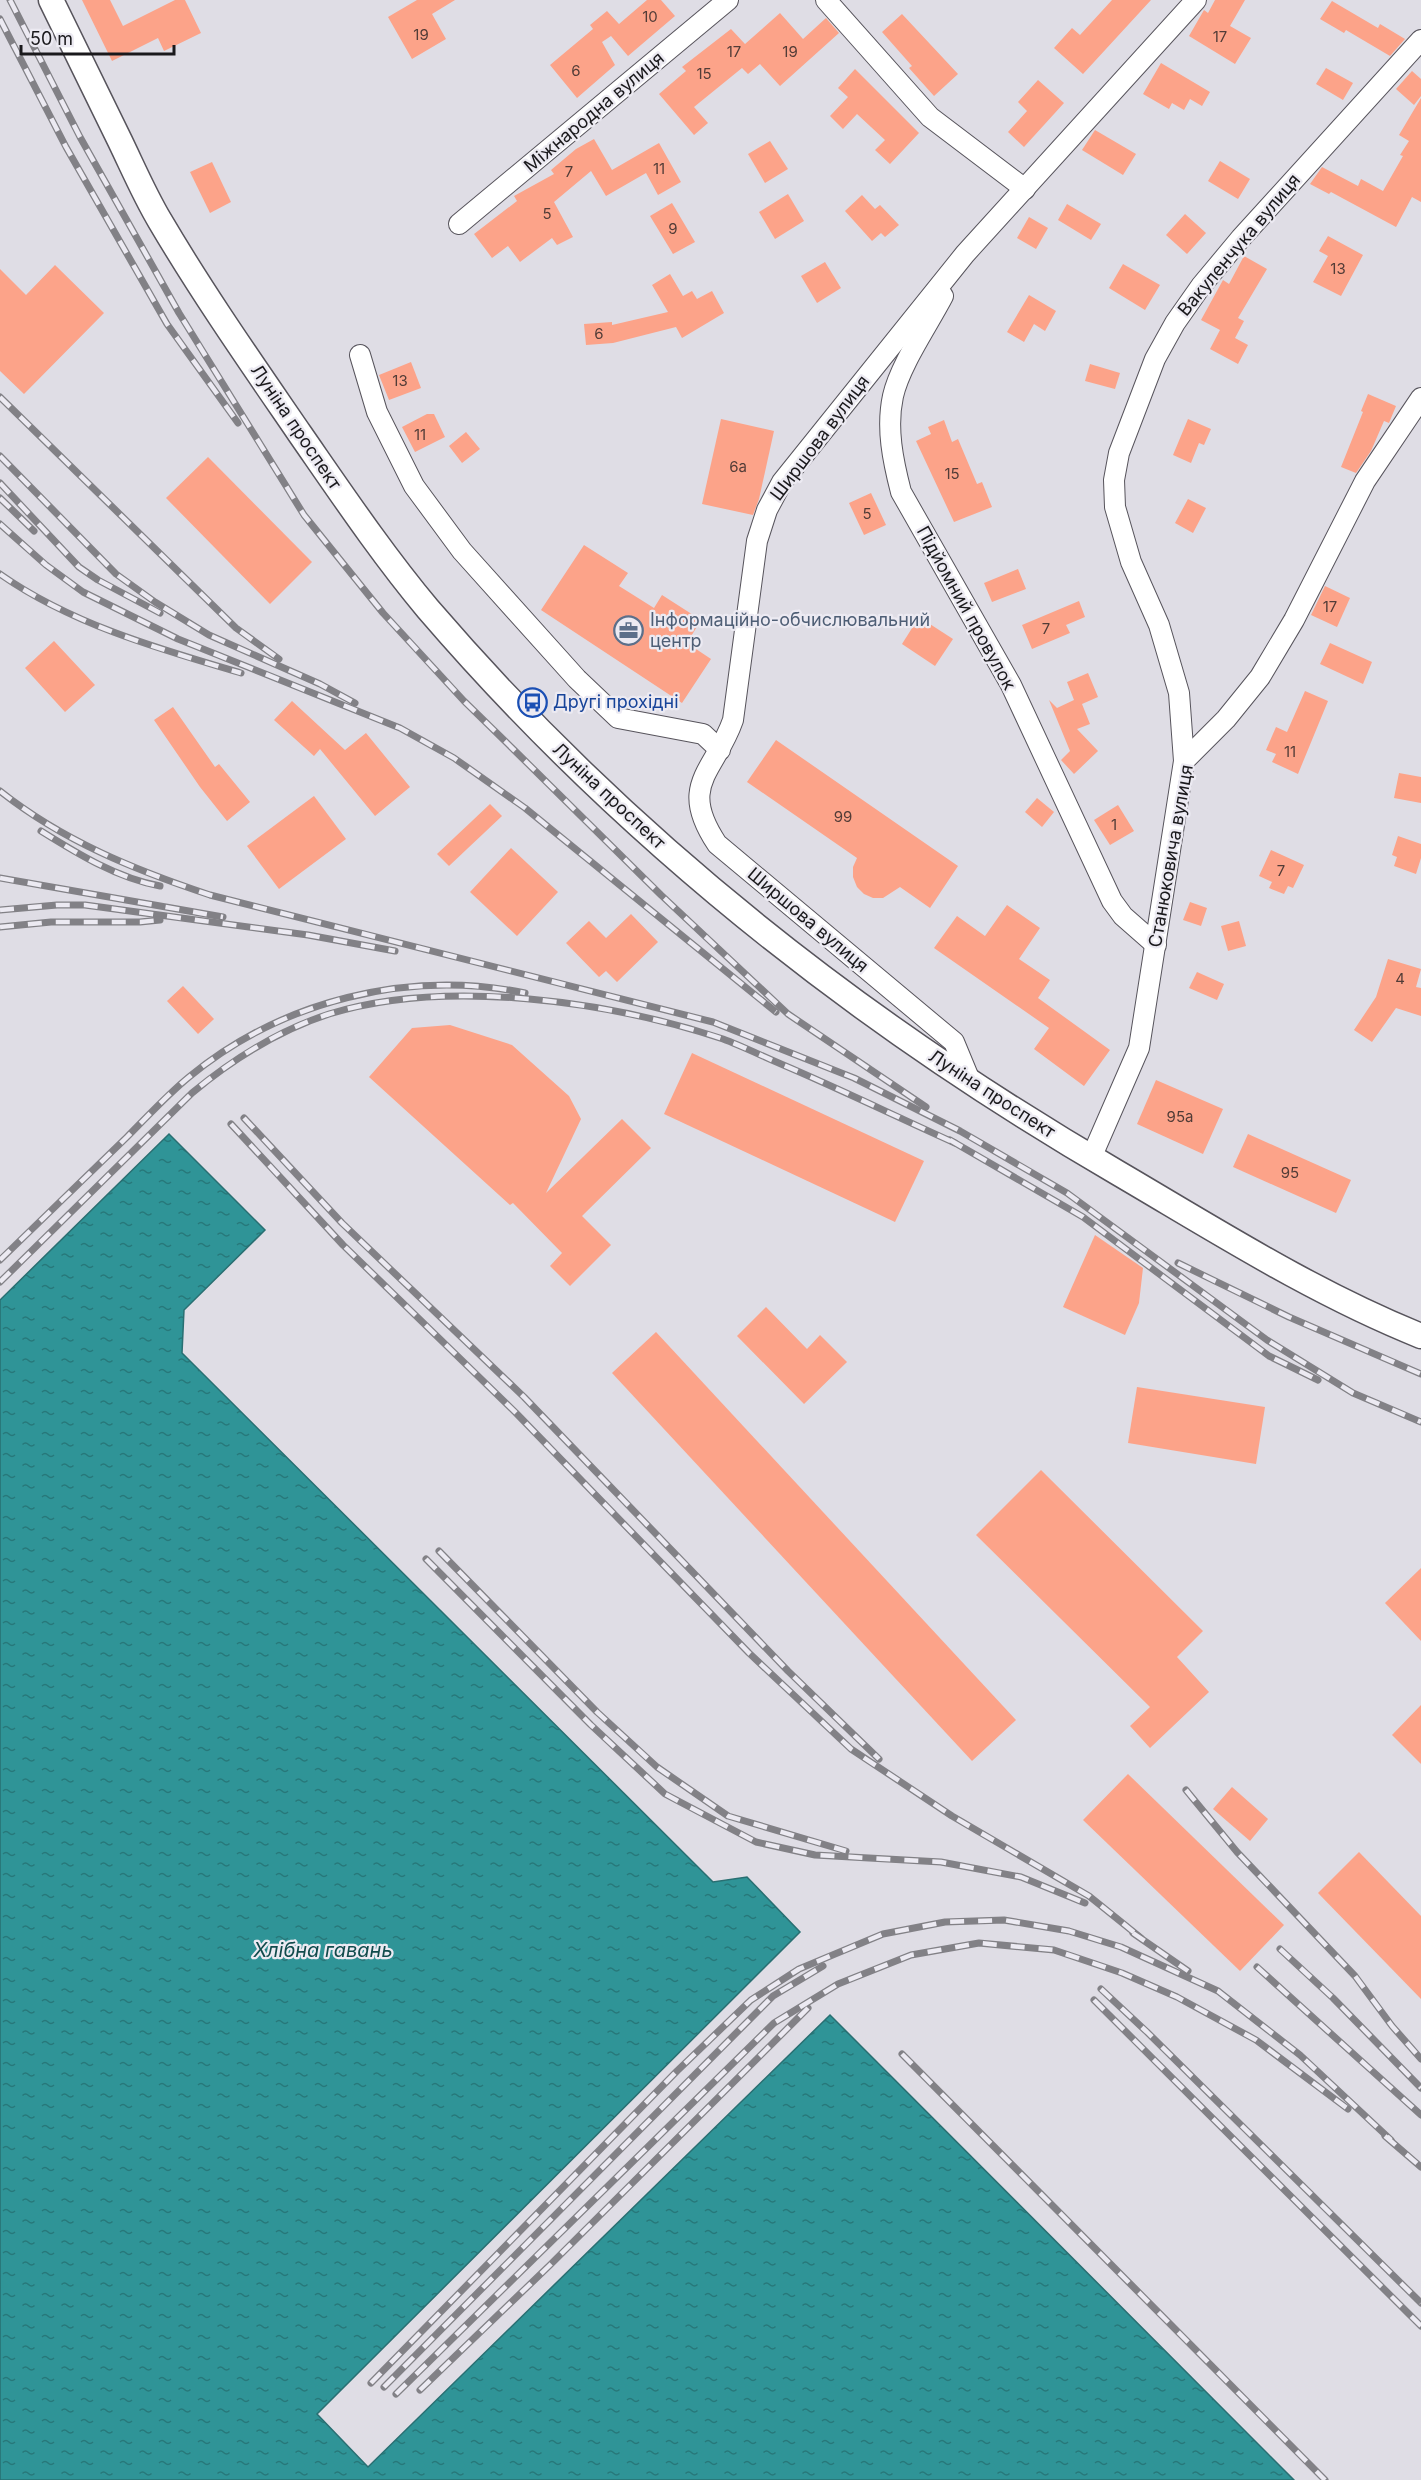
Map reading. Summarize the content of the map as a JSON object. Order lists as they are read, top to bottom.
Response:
{
  "streets": {
    "street": [
      "Міжнародна вулиця",
      "Вакуленчука вулиця",
      "Луніна проспект",
      "Ширшова вулиця",
      "Підйомний провулок",
      "Станюковича вулиця"
    ]
  },
  "crossings": [
    ["Вакуленчука вулиця", "Станюковича вулиця"],
    ["Луніна проспект", "Ширшова вулиця"],
    ["Луніна проспект", "Станюковича вулиця"],
    ["Ширшова вулиця", "Підйомний провулок"],
    ["Підйомний провулок", "Станюковича вулиця"]
  ],
  "water": ["Хлібна гавань"],
  "places": {
    "office": ["Інформаційно-обчислювальний центр"],
    "bus stop": ["Другі прохідні"]
  },
  "house_numbers": [
    "10",
    "19",
    "17",
    "17",
    "19",
    "6",
    "15",
    "11",
    "7",
    "5",
    "9",
    "13",
    "6",
    "13",
    "11",
    "6а",
    "15",
    "5",
    "17",
    "7",
    "11",
    "99",
    "1",
    "7",
    "4",
    "95а",
    "95"
  ],
  "scale_bar": "50 m"
}
